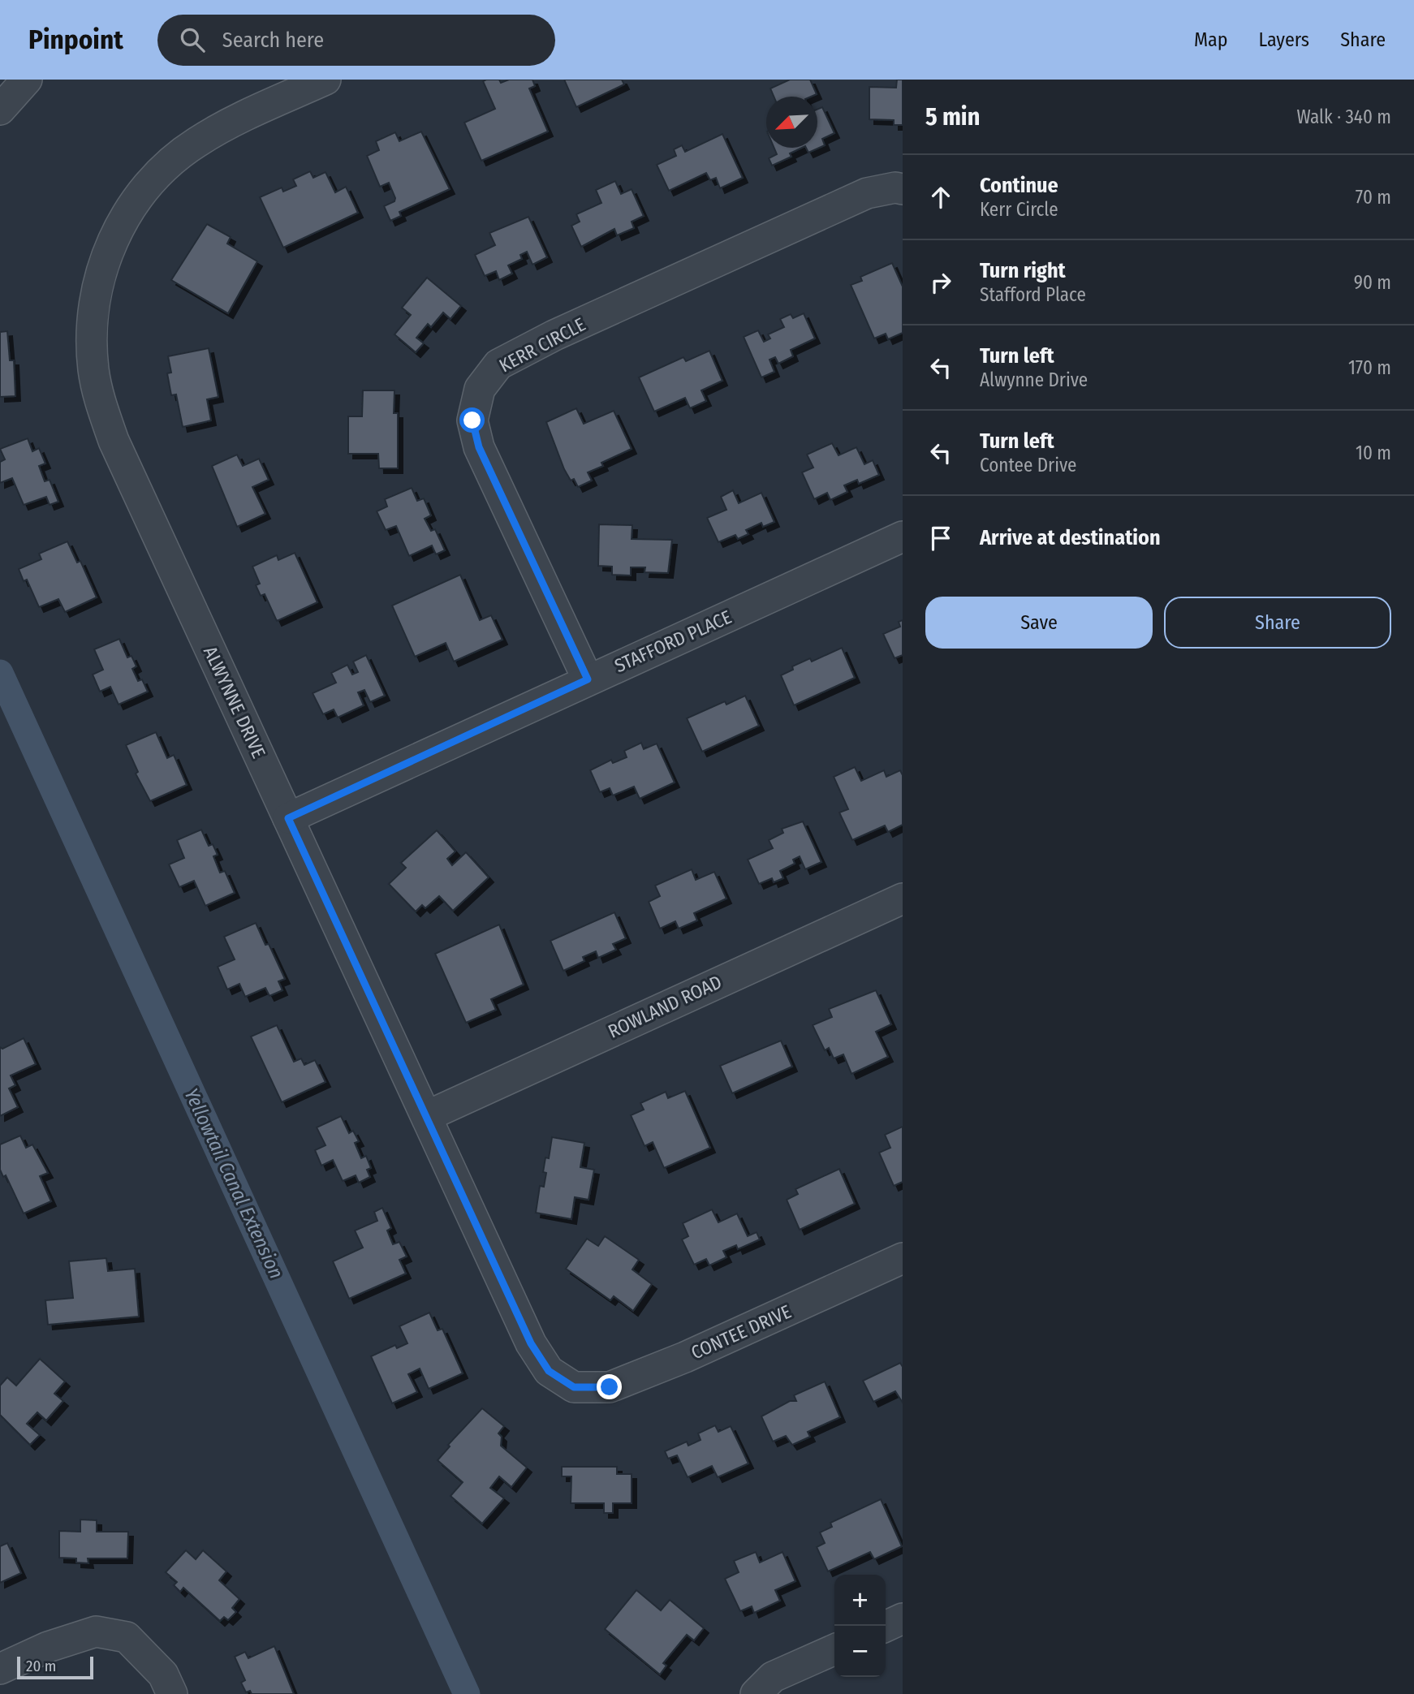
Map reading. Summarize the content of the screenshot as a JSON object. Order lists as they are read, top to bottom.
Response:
{
  "streets": {
    "street": [
      "KERR CIRCLE",
      "STAFFORD PLACE",
      "ALWYNNE DRIVE",
      "ROWLAND ROAD",
      "CONTEE DRIVE"
    ]
  },
  "crossings": [
    ["KERR CIRCLE", "STAFFORD PLACE"],
    ["STAFFORD PLACE", "ALWYNNE DRIVE"],
    ["ALWYNNE DRIVE", "ROWLAND ROAD"],
    ["ALWYNNE DRIVE", "CONTEE DRIVE"]
  ],
  "water": ["Yellowtail Canal Extension"],
  "scale_bar": "20 m",
  "north": "bottom left",
  "page": {
    "header": "Pinpoint",
    "search": "Search here",
    "nav": ["Map", "Layers", "Share"],
    "heading": ["5 min", "Walk · 340 m"],
    "list": [
      ["Continue", "Kerr Circle", "70 m"],
      ["Turn right", "Stafford Place", "90 m"],
      ["Turn left", "Alwynne Drive", "170 m"],
      ["Turn left", "Contee Drive", "10 m"],
      "Arrive at destination"
    ],
    "buttons": ["Save", "Share"],
    "map_buttons": ["+", "−"],
    "scale": "20 m"
  }
}
